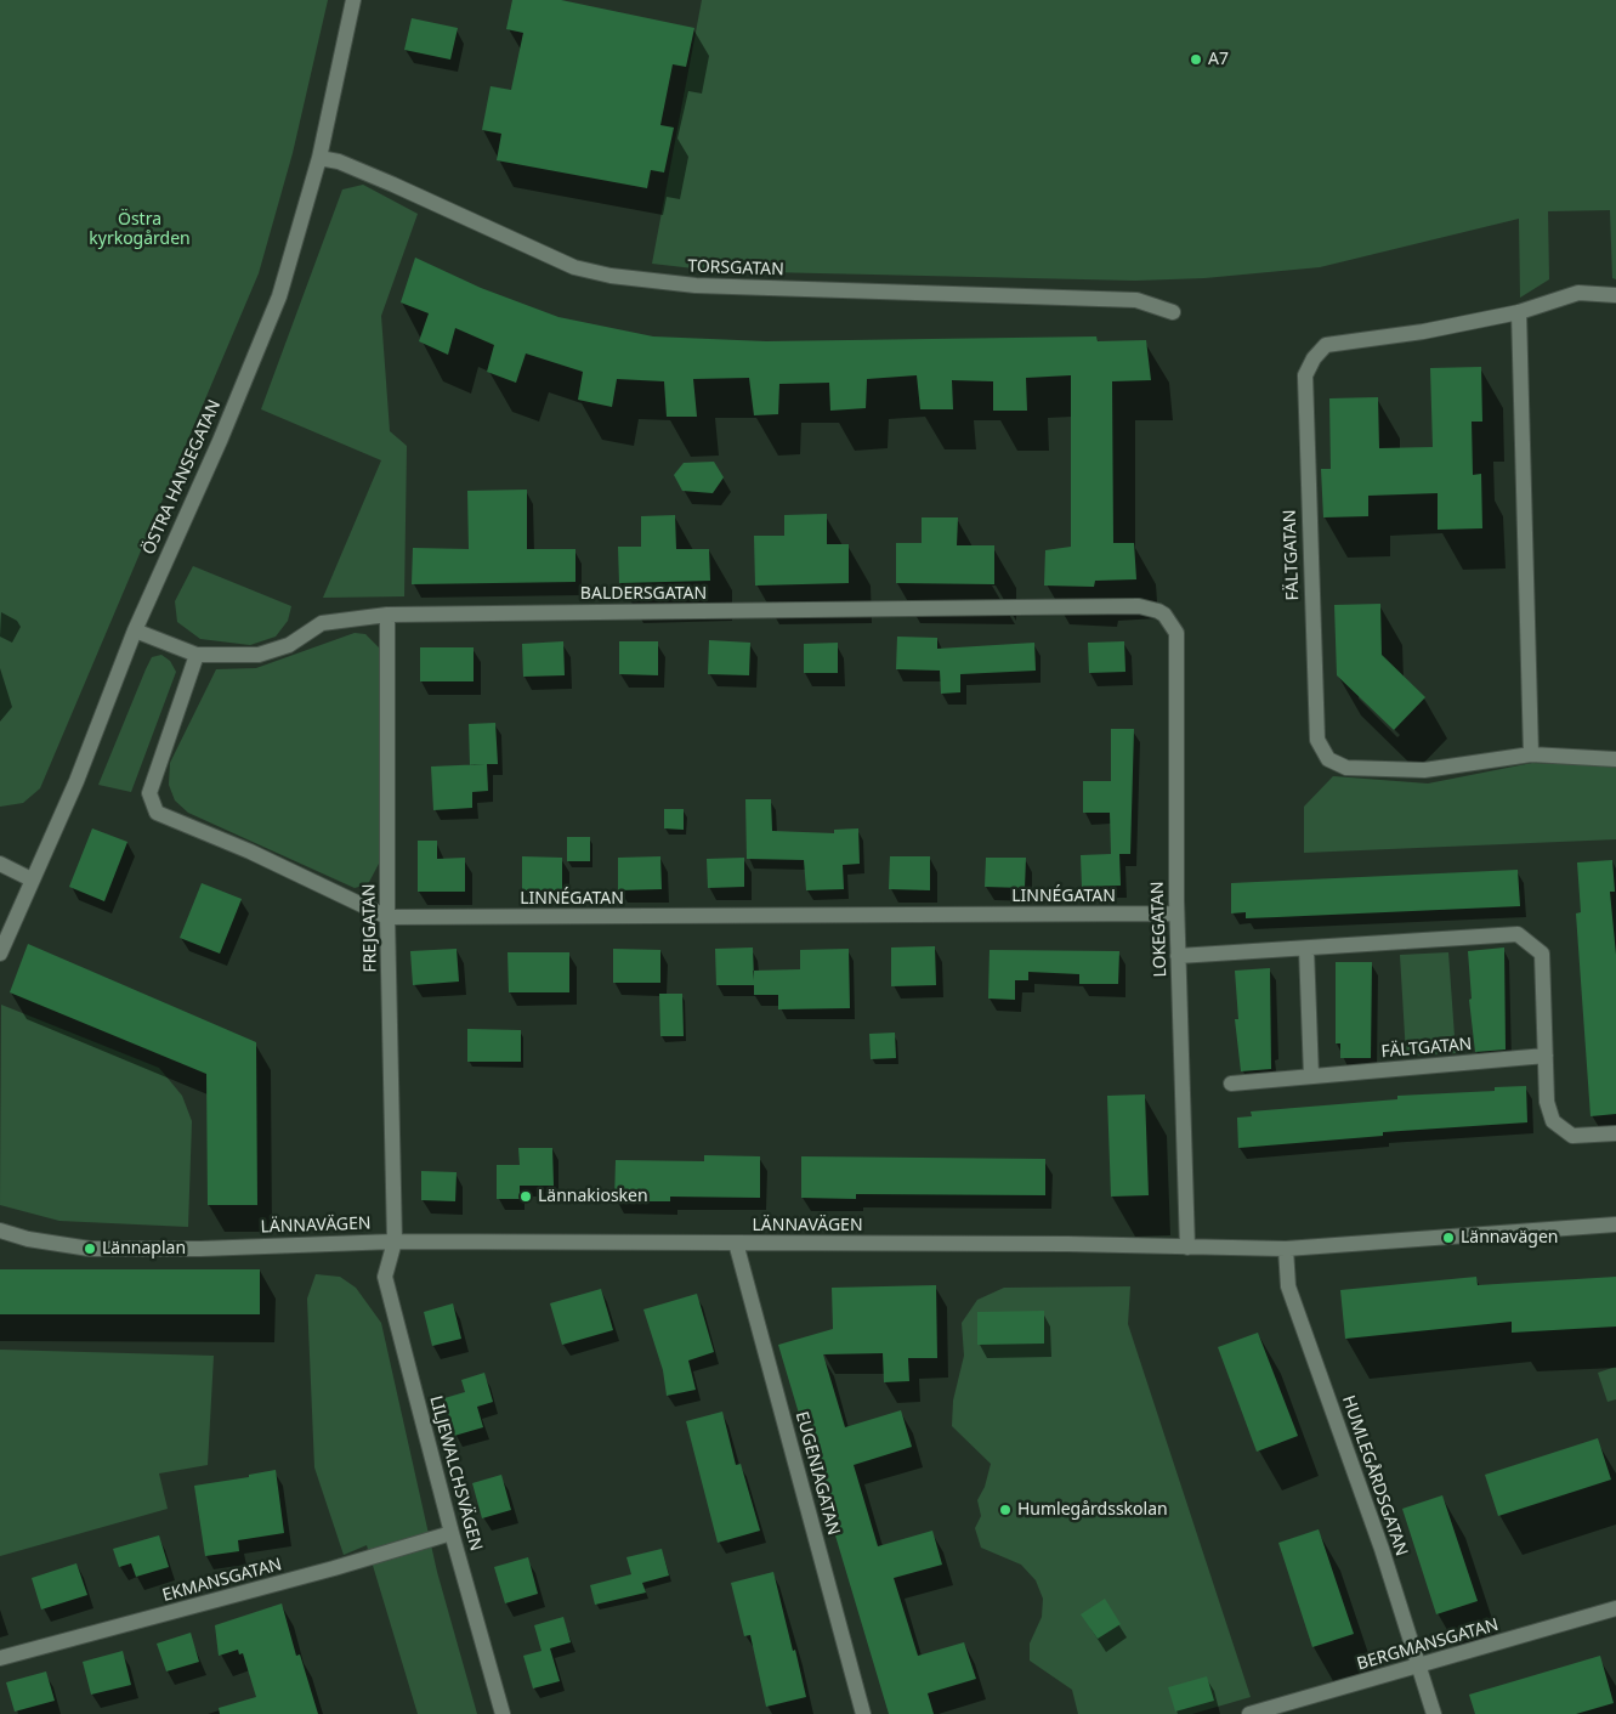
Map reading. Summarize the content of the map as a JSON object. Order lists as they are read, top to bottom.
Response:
{
  "streets": {
    "street": [
      "TORSGATAN",
      "ÖSTRA HANSEGATAN",
      "FÄLTGATAN",
      "BALDERSGATAN",
      "LINNÉGATAN",
      "FREJGATAN",
      "LOKEGATAN",
      "LÄNNAVÄGEN",
      "LILJEWALCHSVÄGEN",
      "EUGENIAGATAN",
      "HUMLEGÅRDSGATAN",
      "EKMANSGATAN",
      "BERGMANSGATAN"
    ]
  },
  "crossings": [
    ["TORSGATAN", "ÖSTRA HANSEGATAN"],
    ["ÖSTRA HANSEGATAN", "BALDERSGATAN"],
    ["BALDERSGATAN", "LINNÉGATAN"],
    ["BALDERSGATAN", "FREJGATAN"],
    ["BALDERSGATAN", "LOKEGATAN"],
    ["LINNÉGATAN", "FREJGATAN"],
    ["LINNÉGATAN", "LOKEGATAN"],
    ["FREJGATAN", "LÄNNAVÄGEN"],
    ["FREJGATAN", "LILJEWALCHSVÄGEN"],
    ["LOKEGATAN", "LÄNNAVÄGEN"],
    ["LÄNNAVÄGEN", "LILJEWALCHSVÄGEN"],
    ["LÄNNAVÄGEN", "EUGENIAGATAN"],
    ["LÄNNAVÄGEN", "HUMLEGÅRDSGATAN"],
    ["LILJEWALCHSVÄGEN", "EKMANSGATAN"],
    ["HUMLEGÅRDSGATAN", "BERGMANSGATAN"]
  ],
  "parks": ["Östra kyrkogården"],
  "places": [
    "A7",
    "Lännakiosken",
    "Lännavägen",
    "Lännaplan",
    "Humlegårdsskolan"
  ]
}
